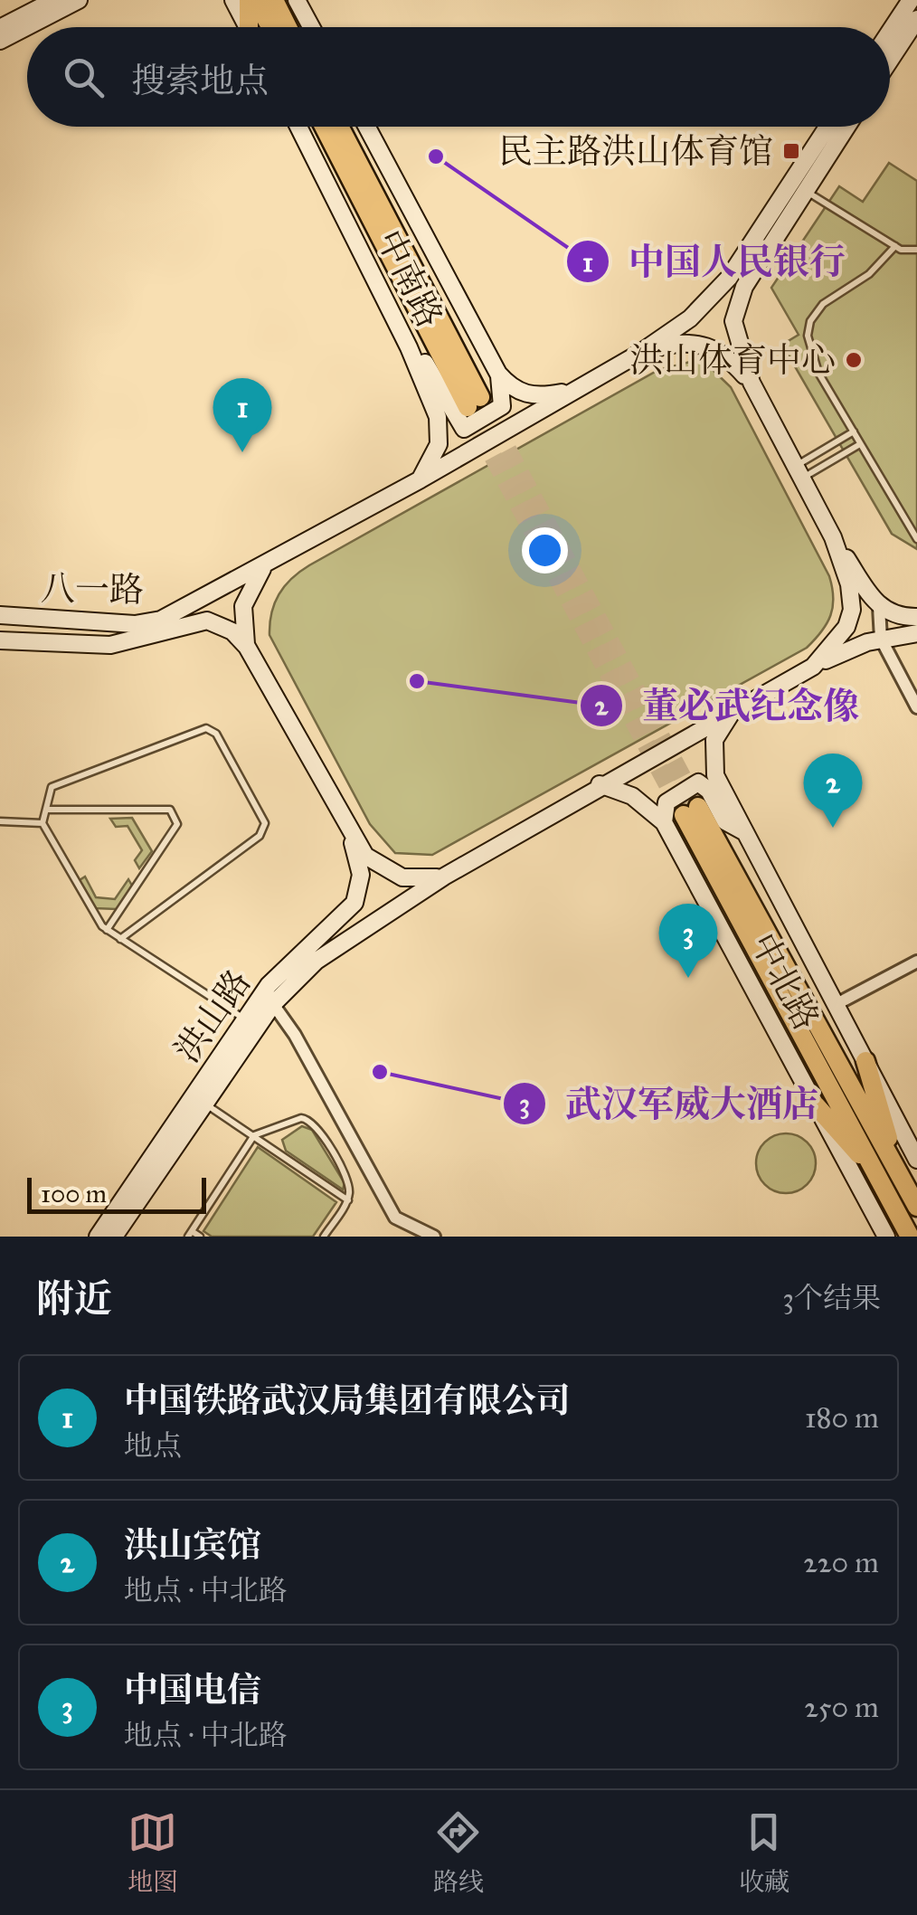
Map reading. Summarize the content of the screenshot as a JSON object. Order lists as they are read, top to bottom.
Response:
{
  "streets": {
    "main road": [
      "中南路",
      "八一路",
      "中北路",
      "洪山路"
    ]
  },
  "crossings": [
    ["中南路", "八一路"],
    ["中北路", "洪山路"]
  ],
  "places": {
    "transit": ["民主路洪山体育馆"],
    "other": [
      "中国人民银行",
      "洪山体育中心",
      "董必武纪念像",
      "武汉军威大酒店"
    ]
  },
  "scale_bar": "100 m",
  "page": {
    "search": "搜索地点",
    "pins": ["1", "2", "3"],
    "scale": "100 m",
    "heading": ["附近", "3个结果"],
    "list": [
      {
        "mark": "1",
        "name": "中国铁路武汉局集团有限公司",
        "note": "地点",
        "value": "180 m"
      },
      {
        "mark": "2",
        "name": "洪山宾馆",
        "note": "地点 · 中北路",
        "value": "220 m"
      },
      {
        "mark": "3",
        "name": "中国电信",
        "note": "地点 · 中北路",
        "value": "250 m"
      }
    ],
    "nav": ["地图", "路线", "收藏"]
  }
}
